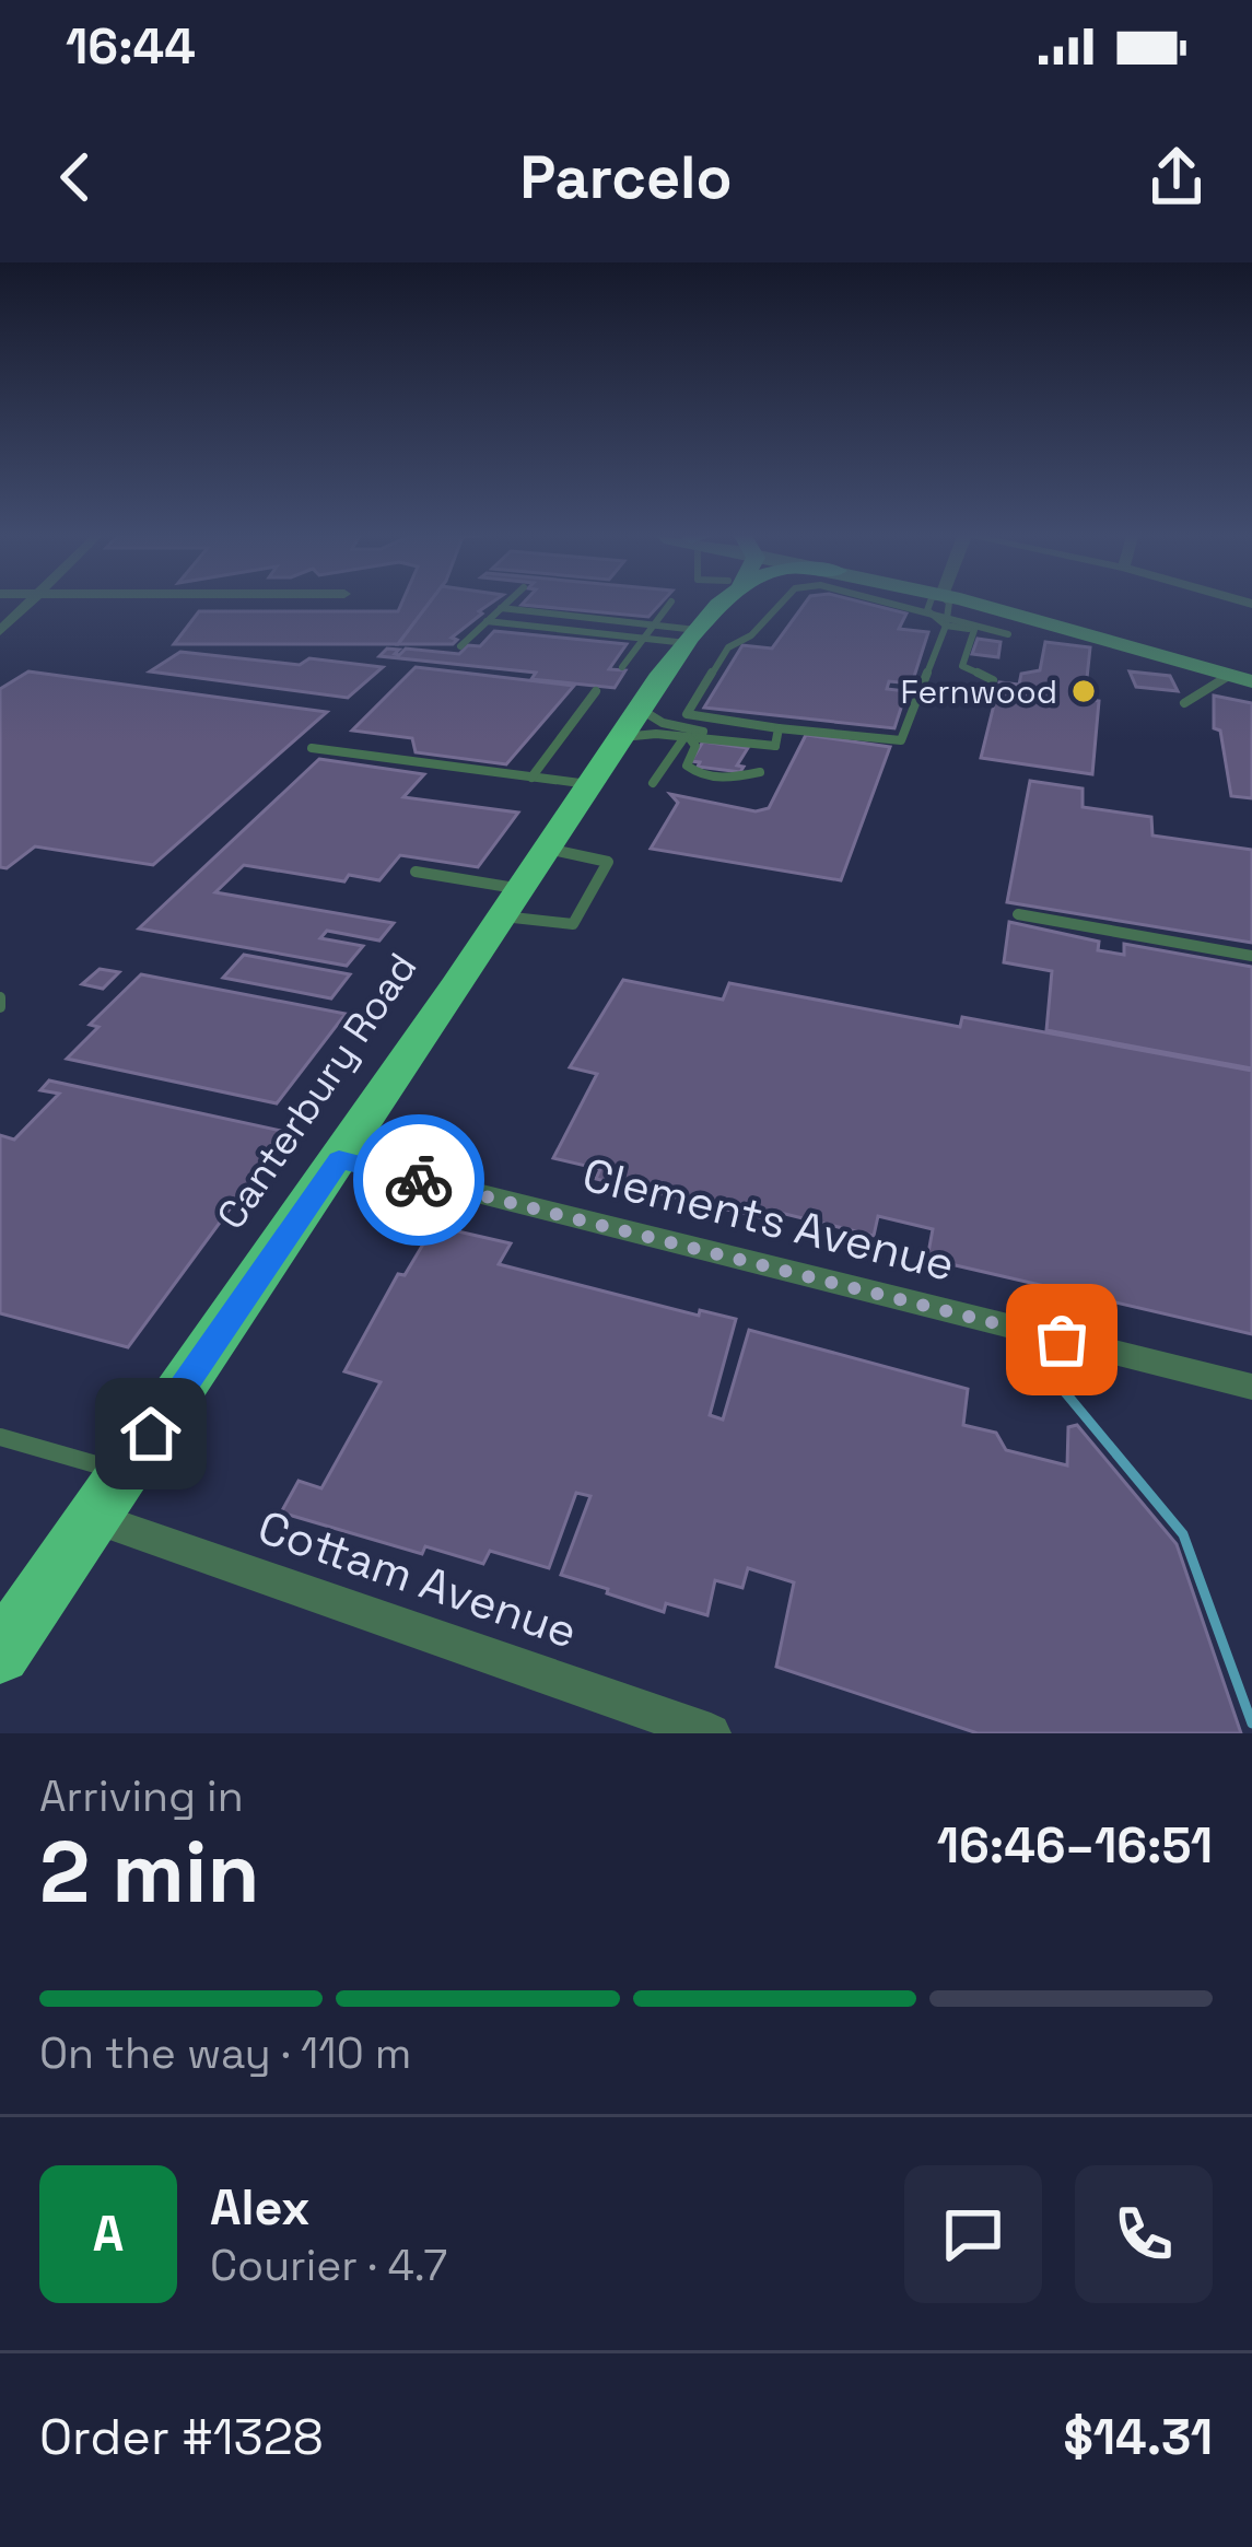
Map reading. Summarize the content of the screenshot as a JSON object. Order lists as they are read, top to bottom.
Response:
{
  "streets": {
    "highway": ["Canterbury Road"],
    "street": ["Clements Avenue", "Cottam Avenue"]
  },
  "crossings": [
    ["Canterbury Road", "Clements Avenue"],
    ["Canterbury Road", "Cottam Avenue"]
  ],
  "places": ["Fernwood"],
  "page": {
    "status": "16:44",
    "header": "Parcelo",
    "heading": ["2 min", "Arriving in", "16:46–16:51"],
    "panel": [
      "Alex",
      "Courier · 4.7",
      "Order #1328",
      "$14.31"
    ],
    "bar": "On the way · 110 m",
    "round": "A"
  }
}
